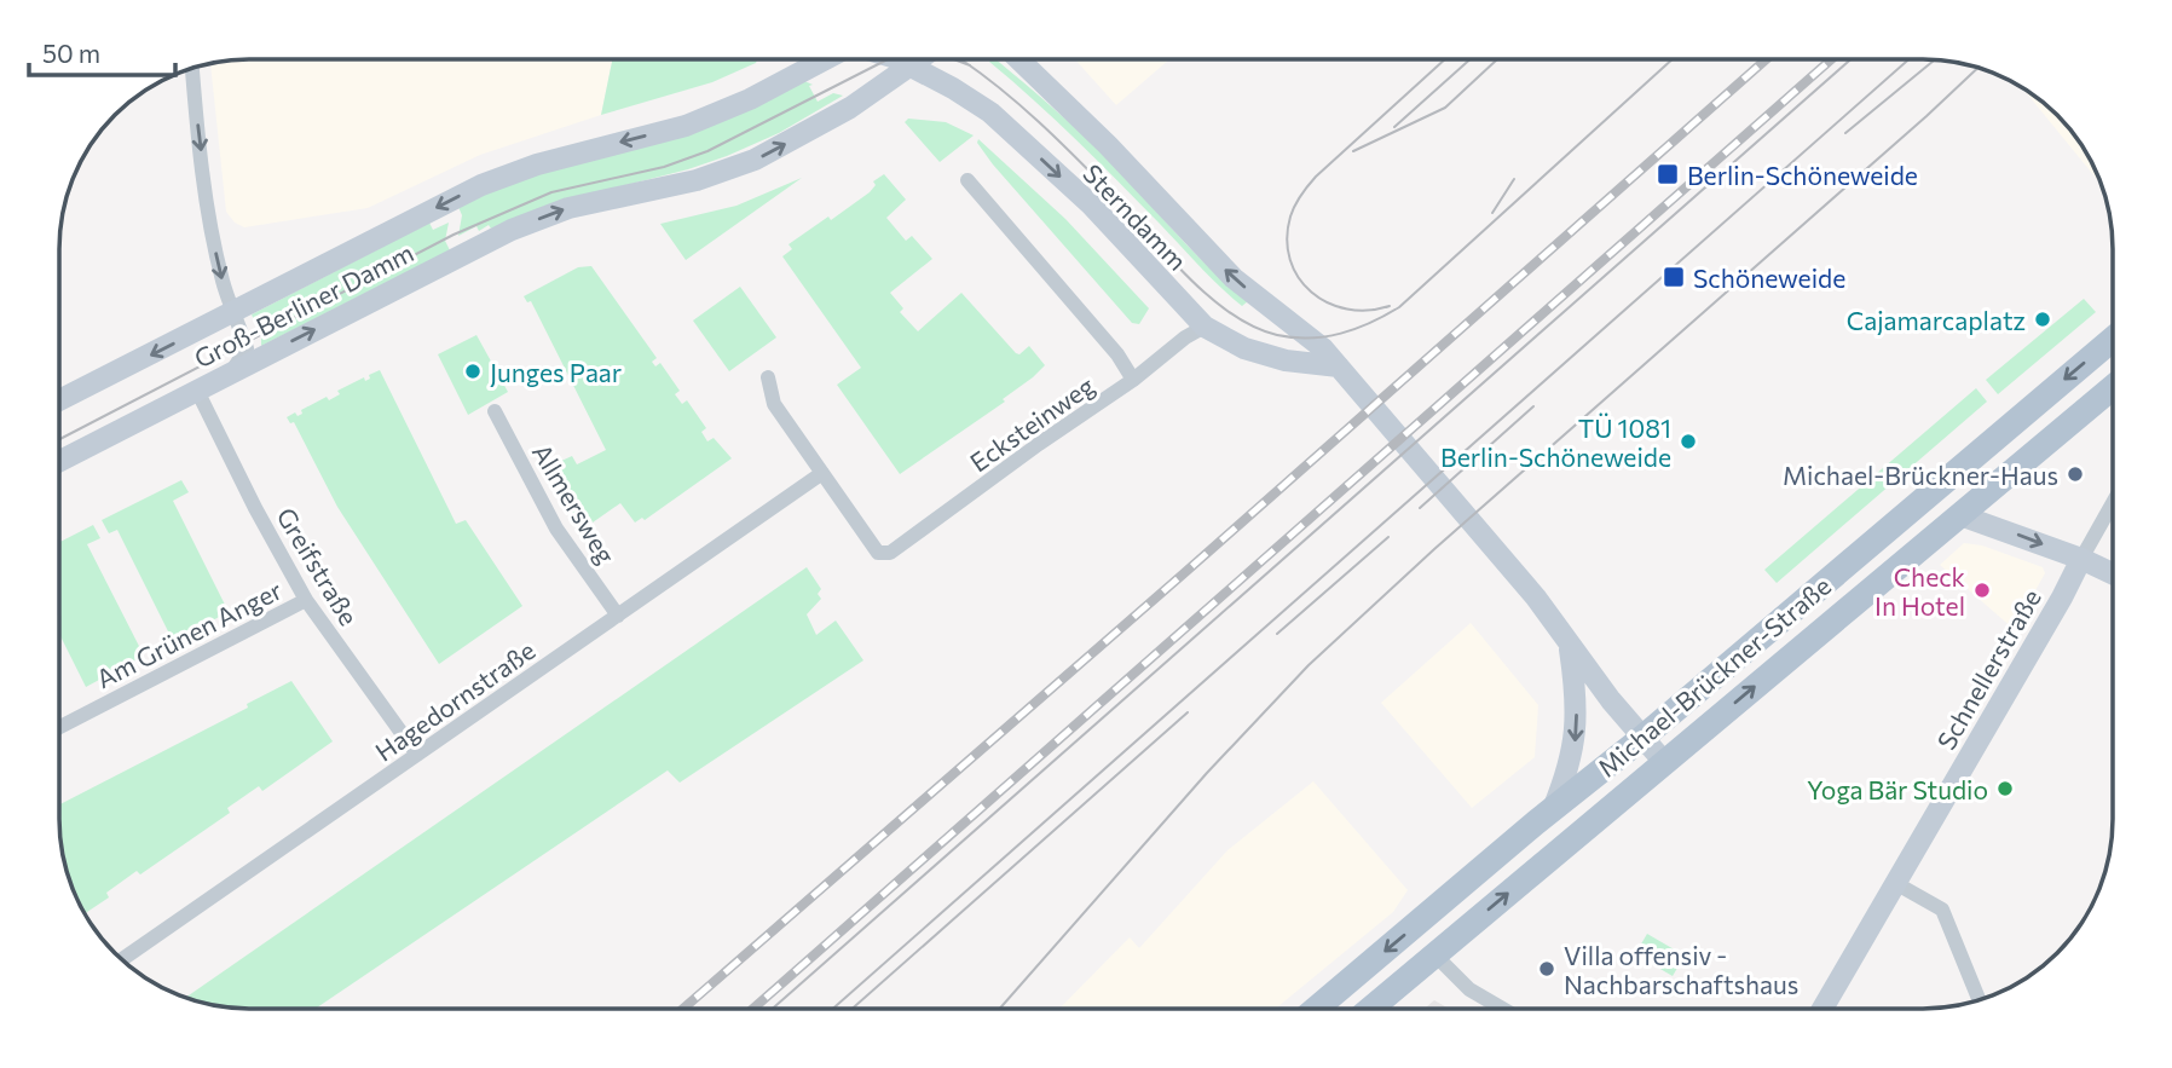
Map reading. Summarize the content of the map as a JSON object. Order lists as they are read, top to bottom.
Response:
{
  "streets": {
    "main road": [
      "Sterndamm",
      "Groß-Berliner Damm",
      "Schnellerstraße",
      "Michael-Brückner-Straße"
    ],
    "street": [
      "Ecksteinweg",
      "Allmersweg",
      "Greifstraße",
      "Am Grünen Anger",
      "Hagedornstraße"
    ]
  },
  "crossings": [
    ["Sterndamm", "Groß-Berliner Damm"],
    ["Sterndamm", "Ecksteinweg"],
    ["Sterndamm", "Michael-Brückner-Straße"],
    ["Groß-Berliner Damm", "Greifstraße"],
    ["Ecksteinweg", "Hagedornstraße"],
    ["Allmersweg", "Hagedornstraße"],
    ["Greifstraße", "Am Grünen Anger"],
    ["Greifstraße", "Hagedornstraße"]
  ],
  "places": {
    "transit": ["Berlin-Schöneweide", "Schöneweide"],
    "other": [
      "Cajamarcaplatz",
      "Junges Paar",
      "TÜ 1081 Berlin-Schöneweide",
      "Michael-Brückner-Haus",
      "Check In Hotel",
      "Yoga Bär Studio",
      "Villa offensiv - Nachbarschaftshaus"
    ]
  },
  "scale_bar": "50 m"
}
